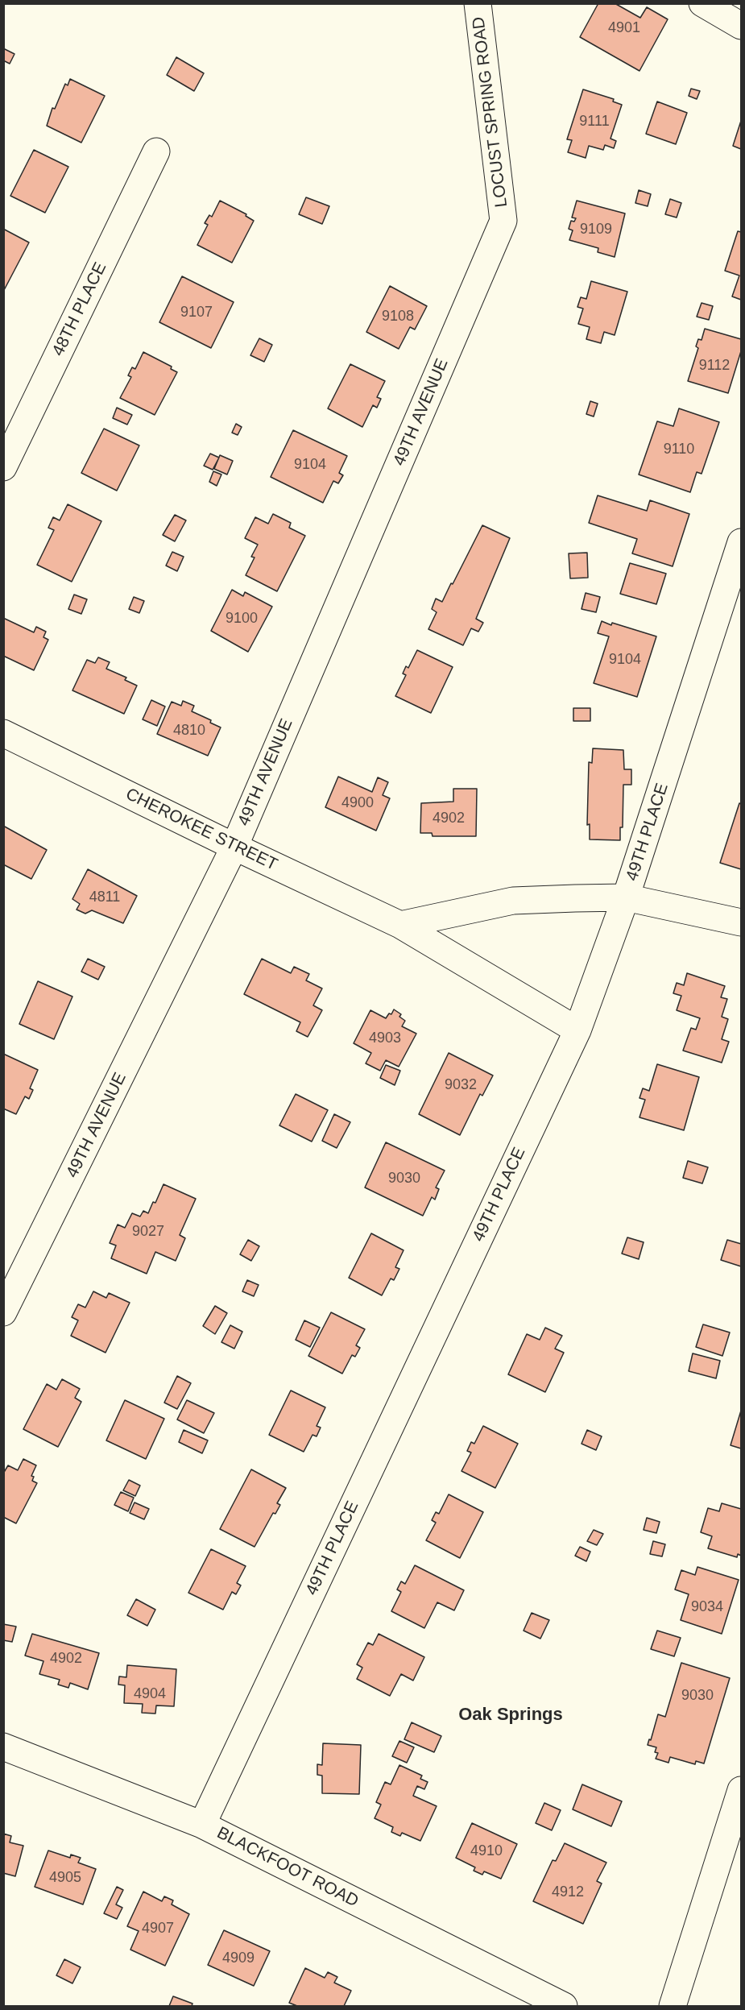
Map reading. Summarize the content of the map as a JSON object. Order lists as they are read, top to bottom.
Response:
{
  "streets": {
    "street": [
      "LOCUST SPRING ROAD",
      "48TH PLACE",
      "49TH AVENUE",
      "CHEROKEE STREET",
      "49TH PLACE",
      "BLACKFOOT ROAD"
    ]
  },
  "crossings": [
    ["LOCUST SPRING ROAD", "49TH AVENUE"],
    ["49TH AVENUE", "CHEROKEE STREET"],
    ["CHEROKEE STREET", "49TH PLACE"],
    ["49TH PLACE", "BLACKFOOT ROAD"]
  ],
  "districts": ["Oak Springs"],
  "house_numbers": [
    "4901",
    "9111",
    "9109",
    "9107",
    "9108",
    "9112",
    "9110",
    "9104",
    "9100",
    "9104",
    "4810",
    "4900",
    "4902",
    "4811",
    "4903",
    "9032",
    "9030",
    "9027",
    "9034",
    "4902",
    "4904",
    "9030",
    "4910",
    "4905",
    "4912",
    "4907",
    "4909"
  ]
}
